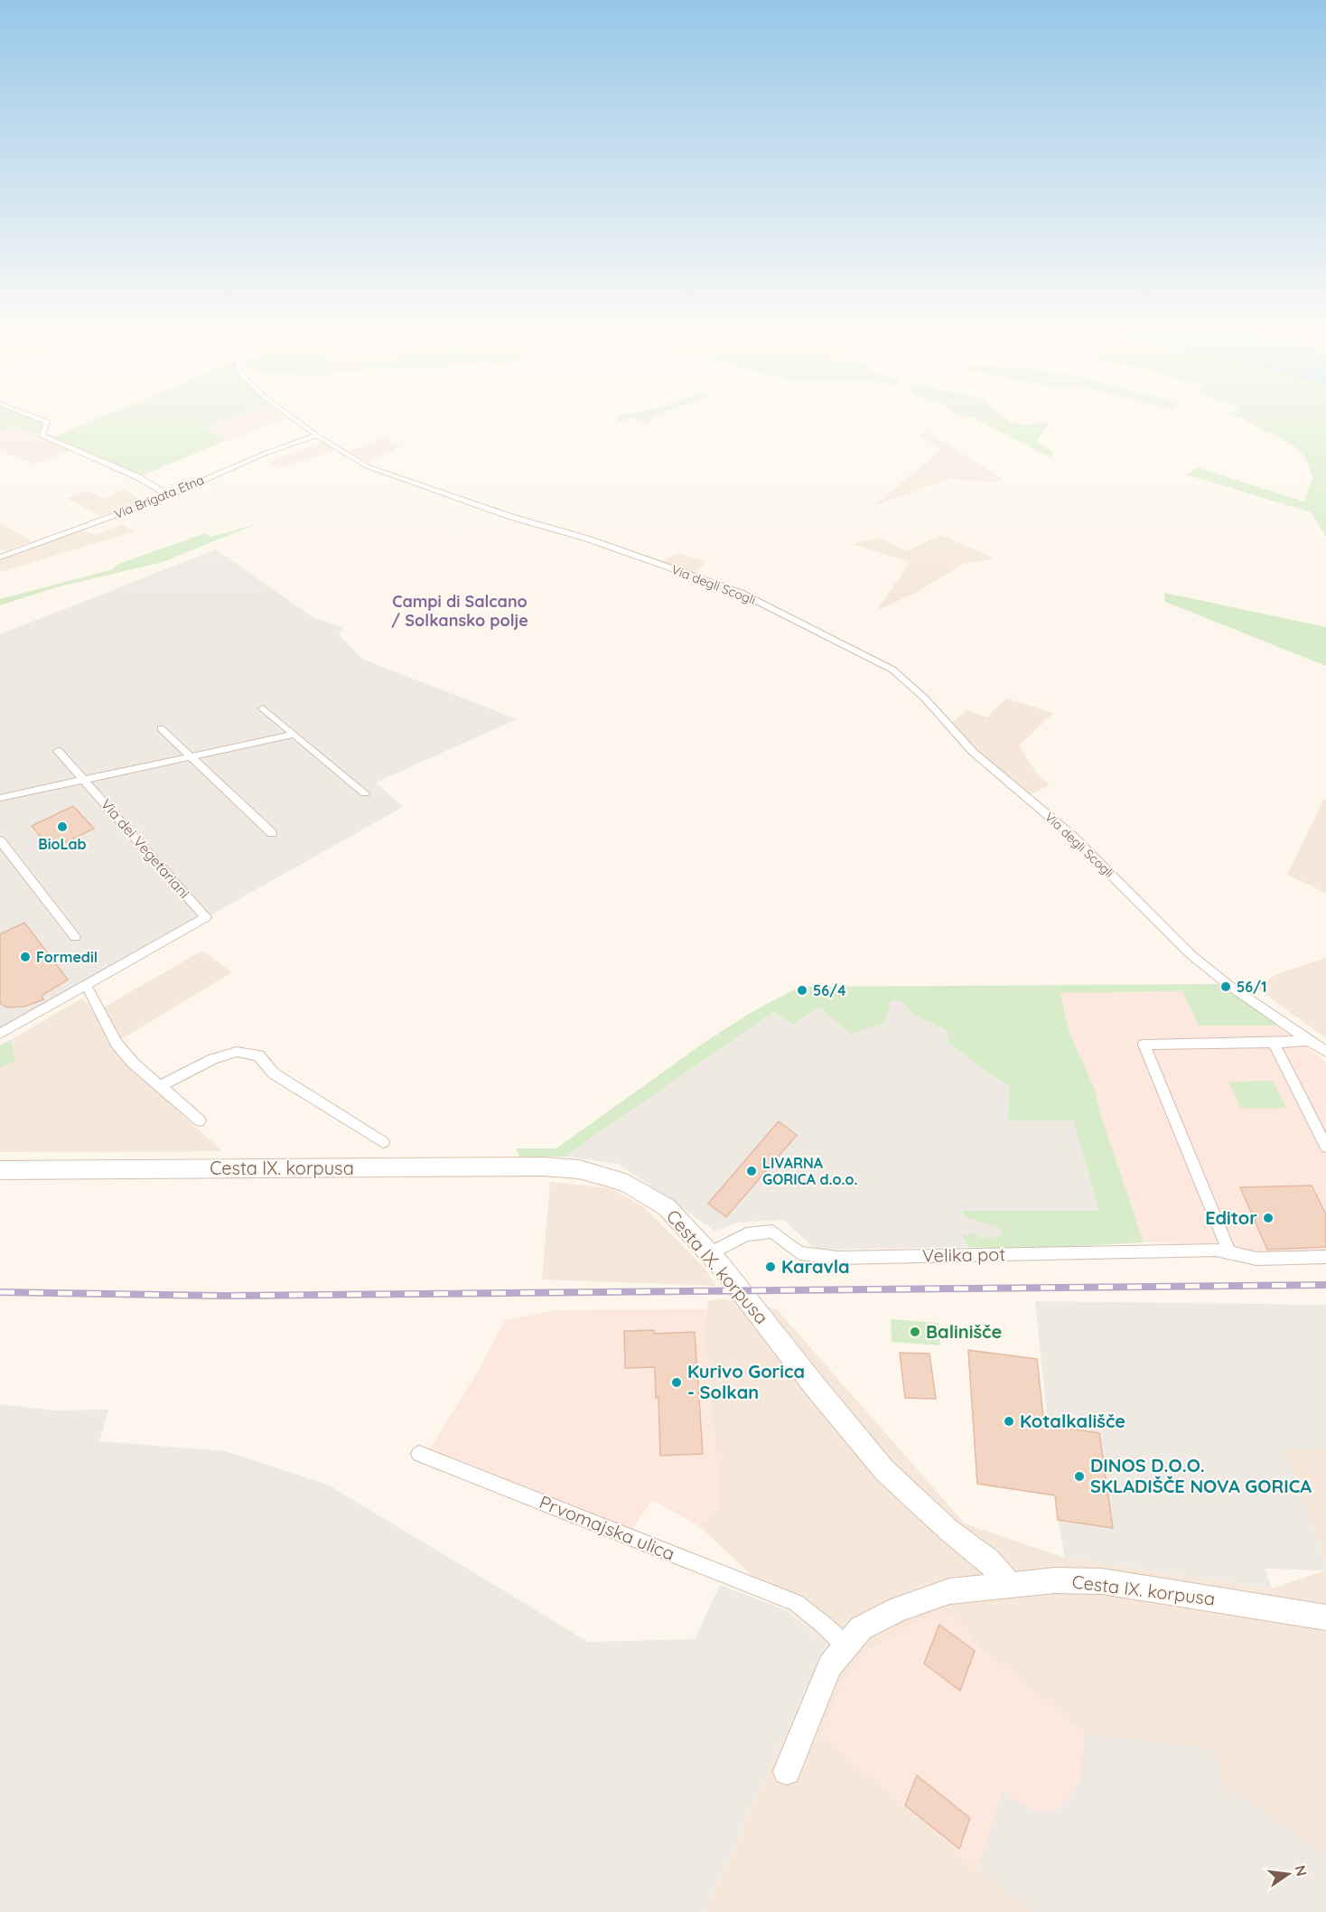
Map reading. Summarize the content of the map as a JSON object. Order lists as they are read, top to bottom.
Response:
{
  "streets": {
    "main road": ["Cesta IX. korpusa"],
    "street": [
      "Via Brigata Etna",
      "Via degli Scogli",
      "Via dei Vegetariani",
      "Velika pot",
      "Prvomajska ulica"
    ]
  },
  "crossings": [
    ["Via Brigata Etna", "Via degli Scogli"],
    ["Cesta IX. korpusa", "Velika pot"]
  ],
  "districts": ["Campi di Salcano / Solkansko polje"],
  "places": [
    "BioLab",
    "Formedil",
    "56/1",
    "56/4",
    "LIVARNA GORICA d.o.o.",
    "Editor",
    "Karavla",
    "Balinišče",
    "Kurivo Gorica - Solkan",
    "Kotalkališče",
    "DINOS D.O.O. SKLADIŠČE NOVA GORICA"
  ],
  "north": "right"
}
